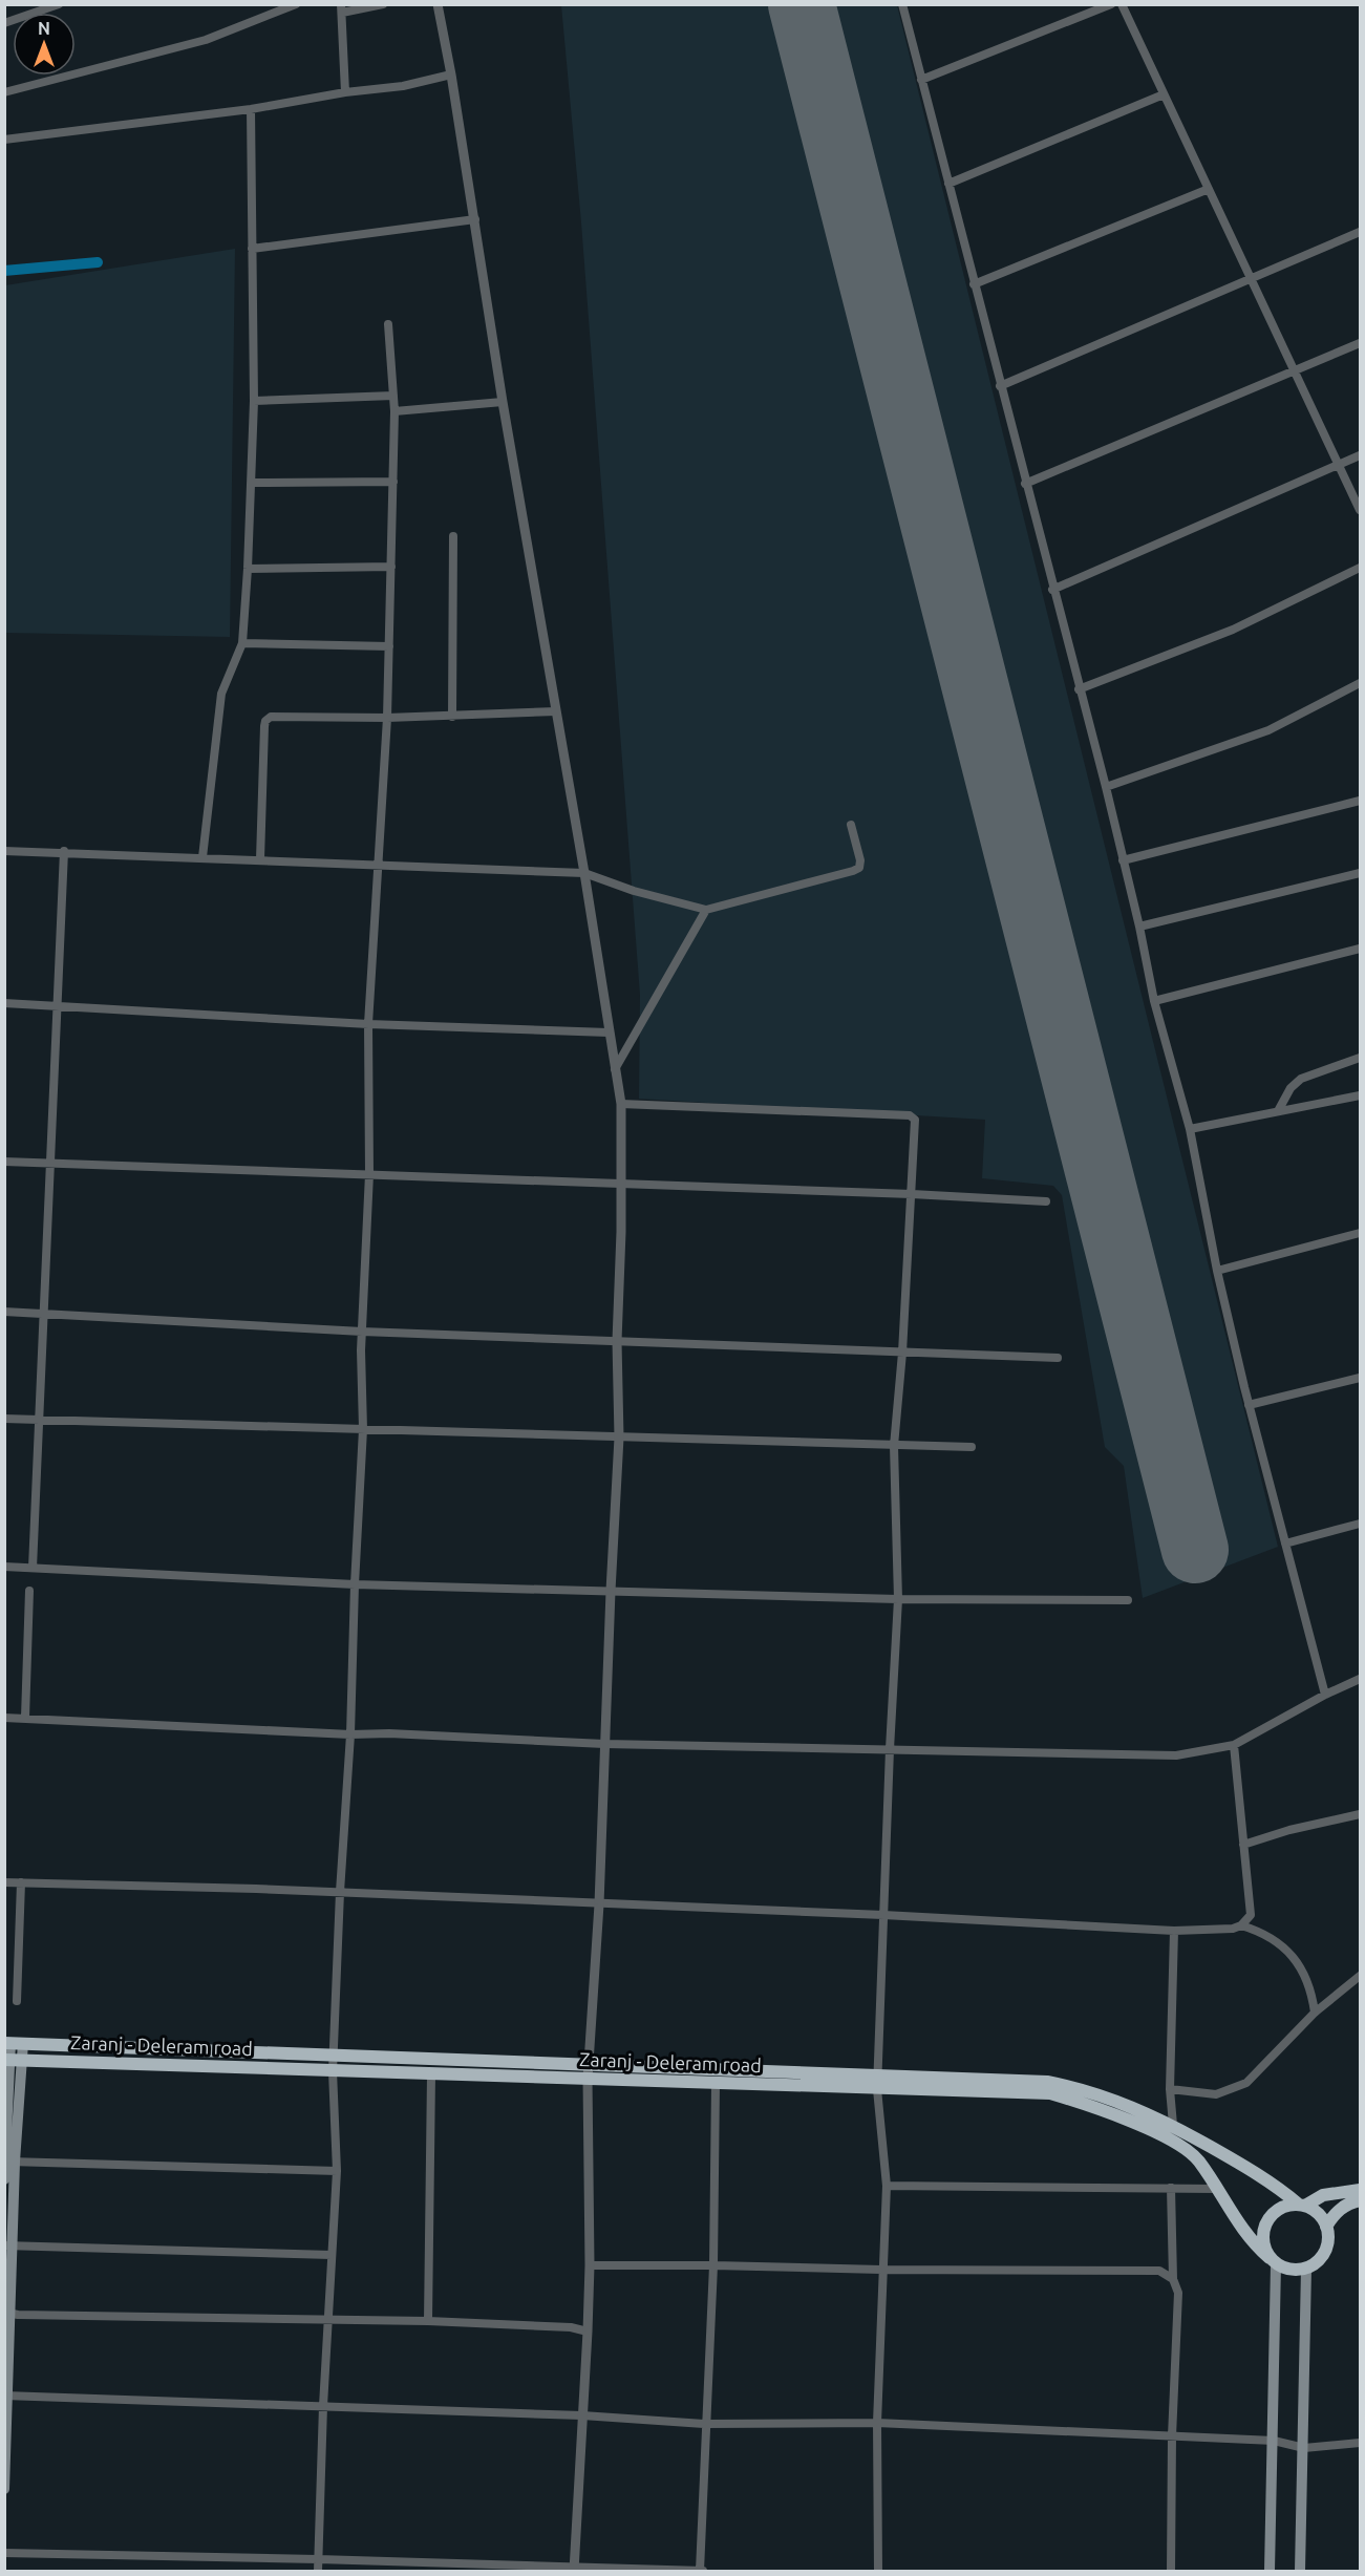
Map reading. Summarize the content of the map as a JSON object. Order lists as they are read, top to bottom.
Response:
{
  "streets": {
    "highway": ["Zaranj - Deleram road"]
  },
  "north": "top"
}
